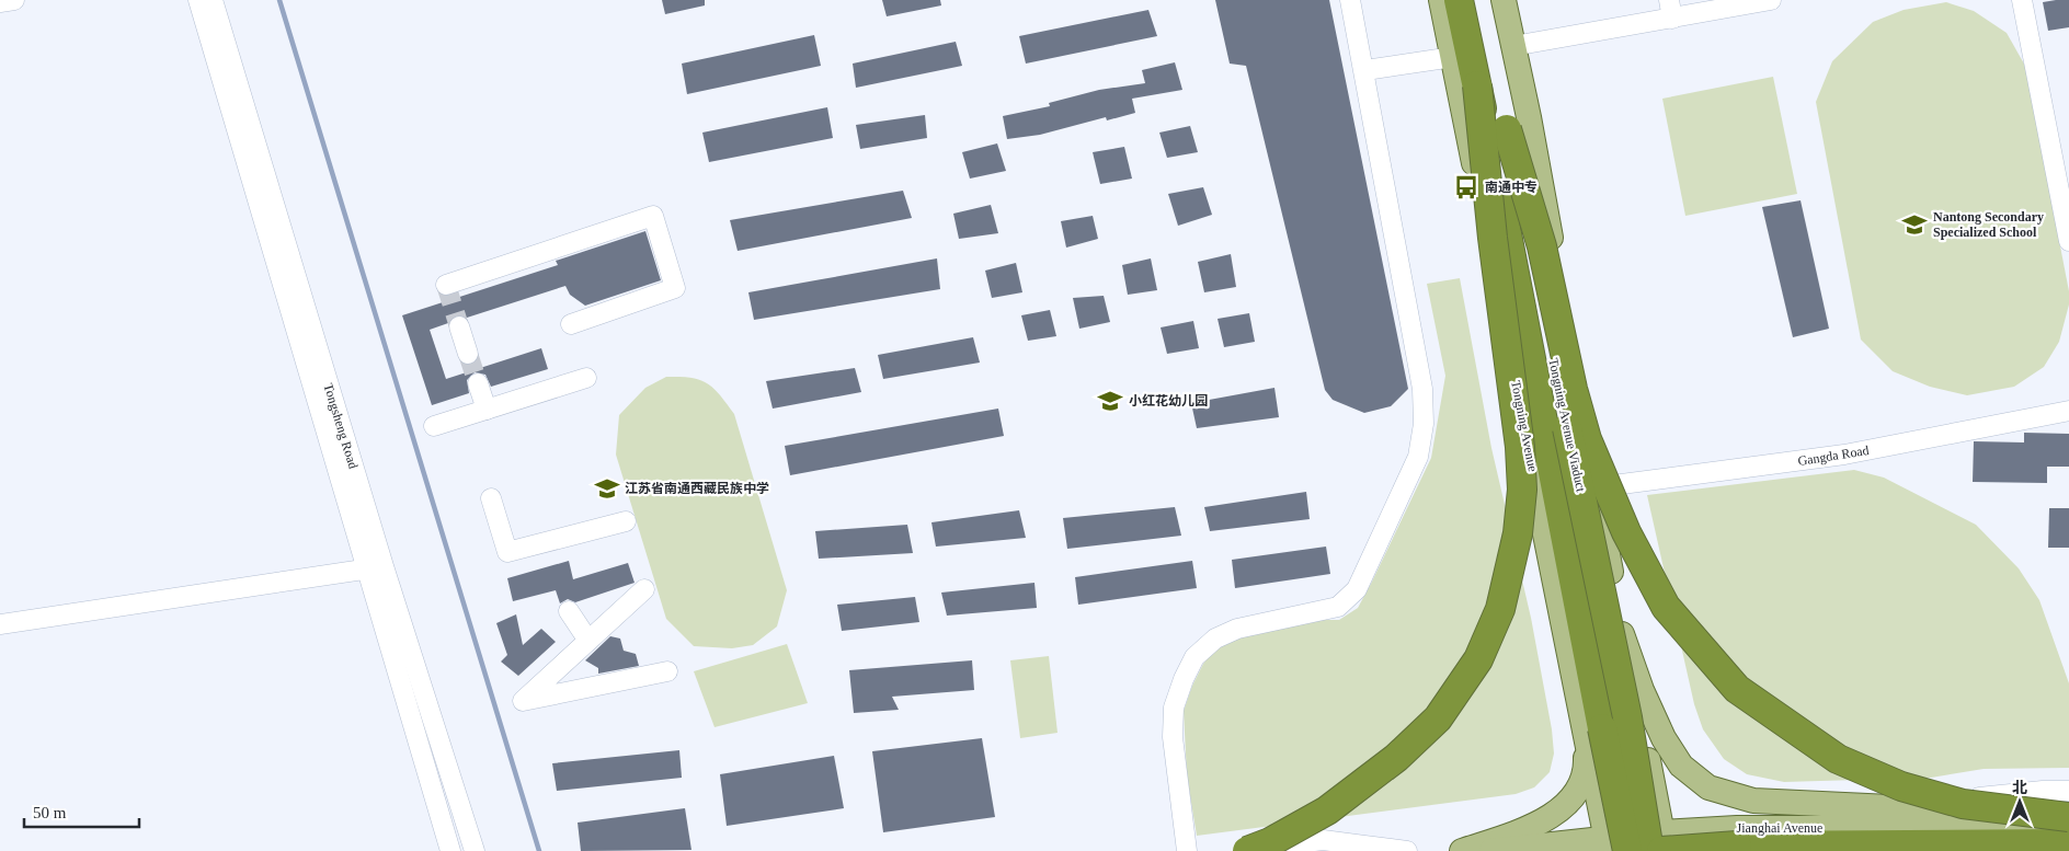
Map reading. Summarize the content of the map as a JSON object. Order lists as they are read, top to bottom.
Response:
{
  "streets": {
    "highway": ["Tongning Avenue Viaduct"],
    "main road": ["Tongning Avenue", "Jianghai Avenue"],
    "street": ["Tongsheng Road", "Gangda Road"]
  },
  "crossings": [
    ["Tongning Avenue Viaduct", "Tongning Avenue"]
  ],
  "places": {
    "bus stop": ["南通中专"],
    "school or university": ["Nantong Secondary Specialized School", "小红花幼儿园", "江苏省南通西藏民族中学"]
  },
  "scale_bar": "50 m",
  "north": "top"
}
